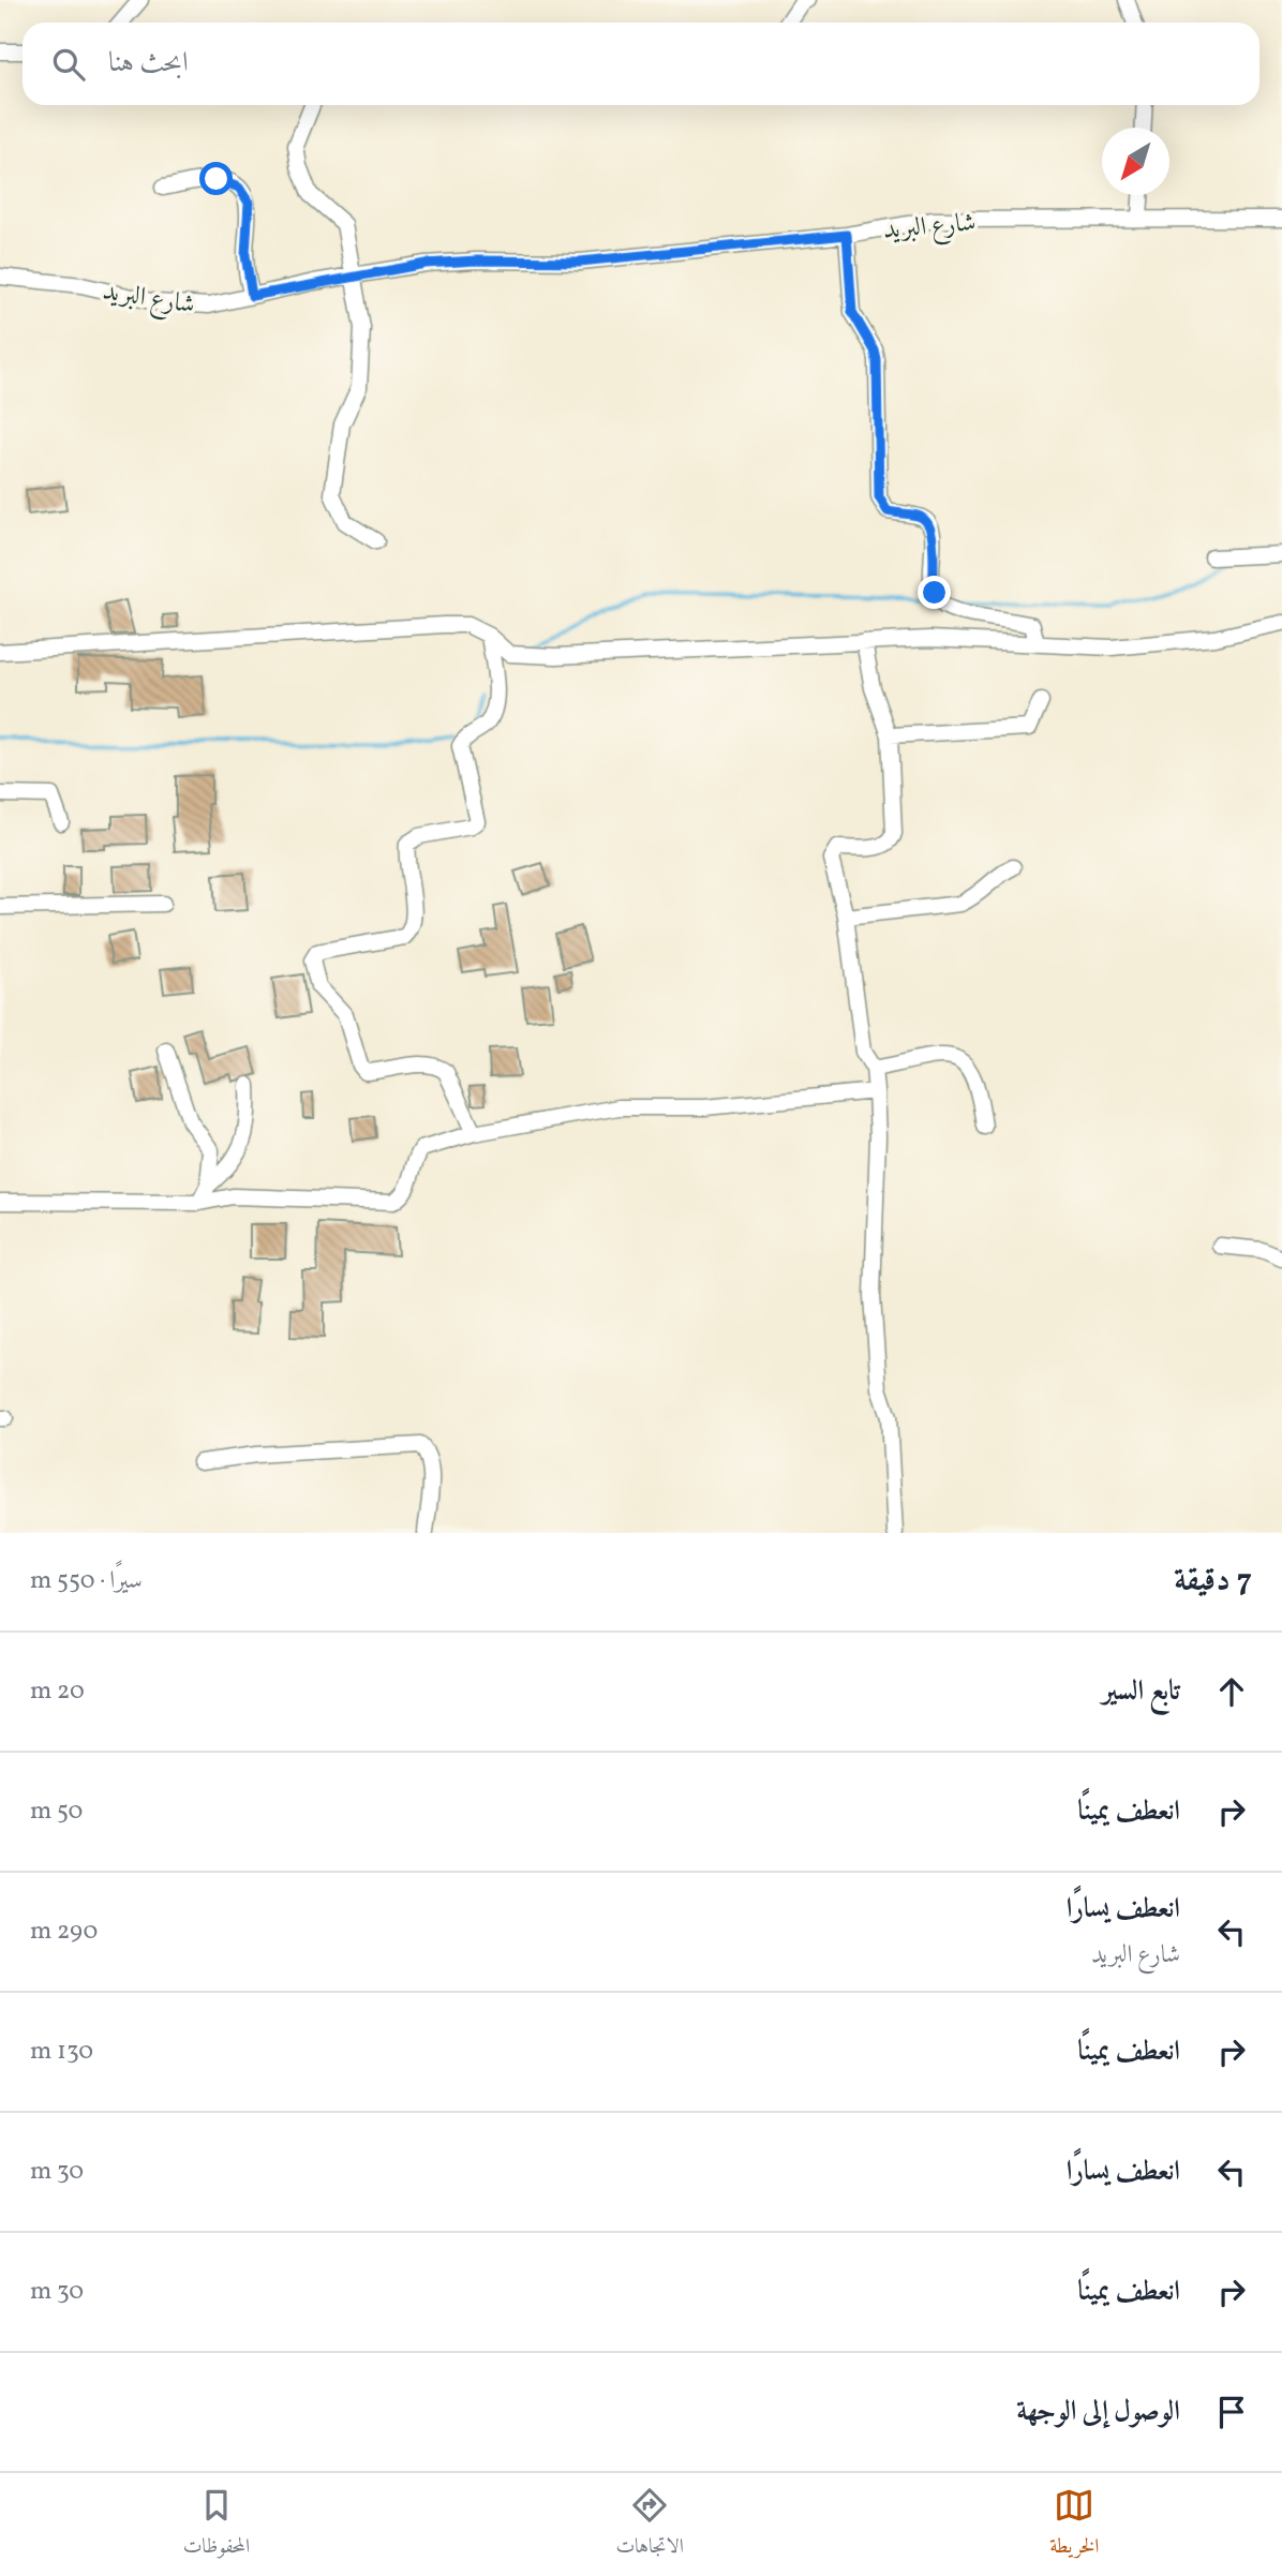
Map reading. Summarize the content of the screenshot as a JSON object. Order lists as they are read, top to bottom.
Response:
{
  "streets": {
    "street": ["شارع البريد"]
  },
  "north": "bottom left",
  "page": {
    "search": "ابحث هنا",
    "heading": ["7 دقيقة", "سيرًا · 550 m"],
    "list": [
      ["تابع السير", "20 m"],
      ["انعطف يمينًا", "50 m"],
      ["انعطف يسارًا", "شارع البريد", "290 m"],
      ["انعطف يمينًا", "130 m"],
      ["انعطف يسارًا", "30 m"],
      ["انعطف يمينًا", "30 m"],
      "الوصول إلى الوجهة"
    ],
    "nav": ["الخريطة", "الاتجاهات", "المحفوظات"]
  }
}
